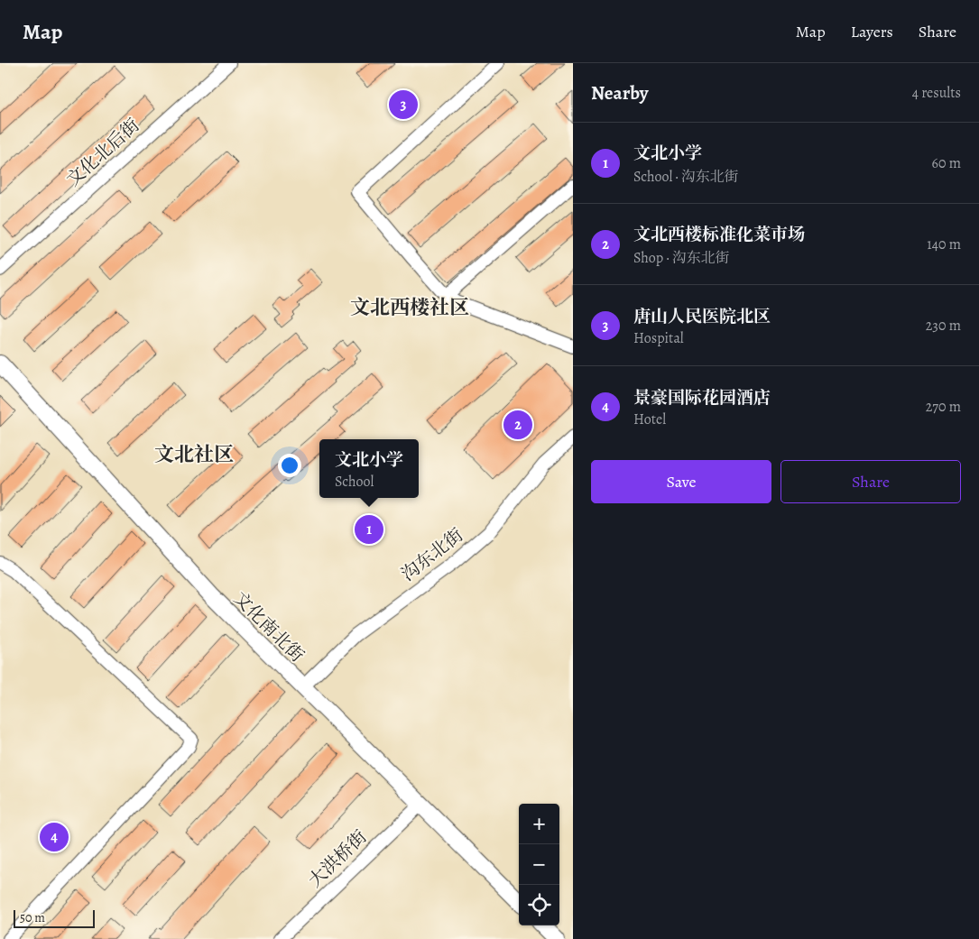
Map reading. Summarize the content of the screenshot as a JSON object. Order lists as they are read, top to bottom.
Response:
{
  "streets": {
    "street": [
      "文化北后街",
      "沟东北街",
      "文化南北街",
      "大洪桥街"
    ]
  },
  "crossings": [
    ["沟东北街", "文化南北街"],
    ["文化南北街", "大洪桥街"]
  ],
  "districts": ["文北西楼社区", "文北社区"],
  "scale_bar": "50 m",
  "page": {
    "header": "Map",
    "nav": ["Map", "Layers", "Share"],
    "heading": ["Nearby", "4 results"],
    "pins": [
      "3",
      "2",
      "1",
      "4"
    ],
    "list": [
      {
        "mark": "1",
        "name": "文北小学",
        "note": "School · 沟东北街",
        "value": "60 m"
      },
      {
        "mark": "2",
        "name": "文北西楼标准化菜市场",
        "note": "Shop · 沟东北街",
        "value": "140 m"
      },
      {
        "mark": "3",
        "name": "唐山人民医院北区",
        "note": "Hospital",
        "value": "230 m"
      },
      {
        "mark": "4",
        "name": "景豪国际花园酒店",
        "note": "Hotel",
        "value": "270 m"
      }
    ],
    "popup": ["文北小学", "School"],
    "buttons": ["Save", "Share"],
    "map_buttons": ["+", "−"],
    "scale": "50 m"
  }
}
